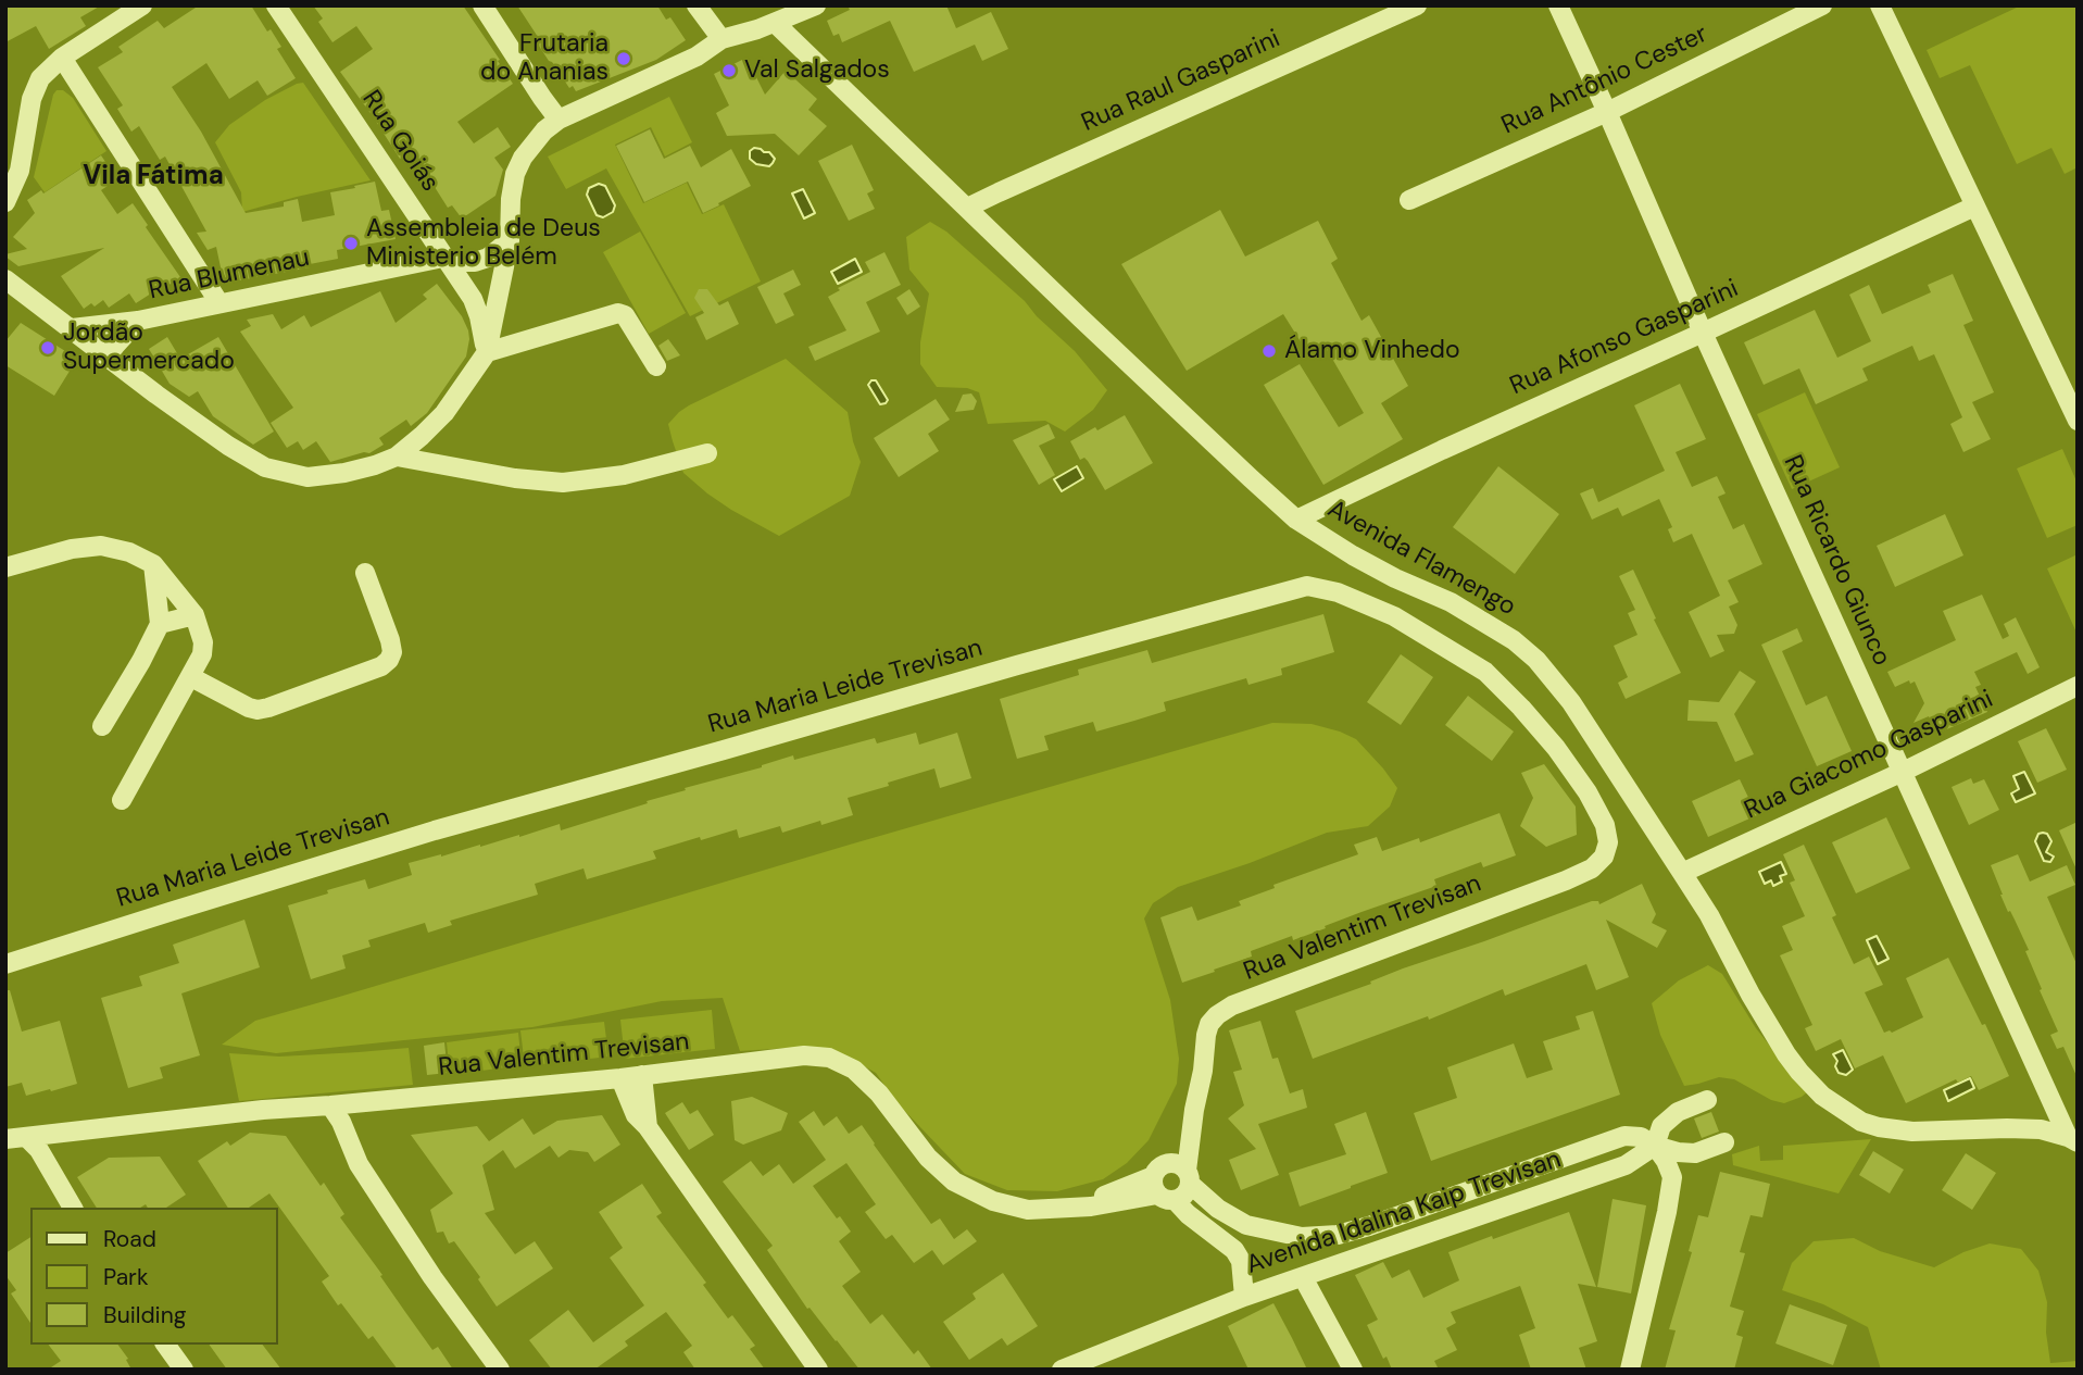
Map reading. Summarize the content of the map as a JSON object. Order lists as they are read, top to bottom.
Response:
{
  "streets": {
    "street": [
      "Rua Antônio Cester",
      "Rua Raul Gasparini",
      "Rua Goiás",
      "Rua Blumenau",
      "Rua Afonso Gasparini",
      "Avenida Flamengo",
      "Rua Ricardo Giunco",
      "Rua Maria Leide Trevisan",
      "Rua Giacomo Gasparini",
      "Rua Valentim Trevisan",
      "Avenida Idalina Kaip Trevisan"
    ]
  },
  "crossings": [
    ["Rua Antônio Cester", "Rua Ricardo Giunco"],
    ["Rua Raul Gasparini", "Avenida Flamengo"],
    ["Rua Goiás", "Rua Blumenau"],
    ["Rua Afonso Gasparini", "Avenida Flamengo"],
    ["Rua Afonso Gasparini", "Rua Ricardo Giunco"],
    ["Avenida Flamengo", "Rua Ricardo Giunco"],
    ["Avenida Flamengo", "Rua Giacomo Gasparini"],
    ["Rua Ricardo Giunco", "Rua Giacomo Gasparini"],
    ["Rua Maria Leide Trevisan", "Rua Valentim Trevisan"],
    ["Rua Valentim Trevisan", "Avenida Idalina Kaip Trevisan"]
  ],
  "districts": ["Vila Fátima"],
  "places": [
    "Frutaria do Ananias",
    "Val Salgados",
    "Assembleia de Deus Ministerio Belém",
    "Jordão Supermercado",
    "Álamo Vinhedo"
  ],
  "legend": ["Road", "Park", "Building"]
}
